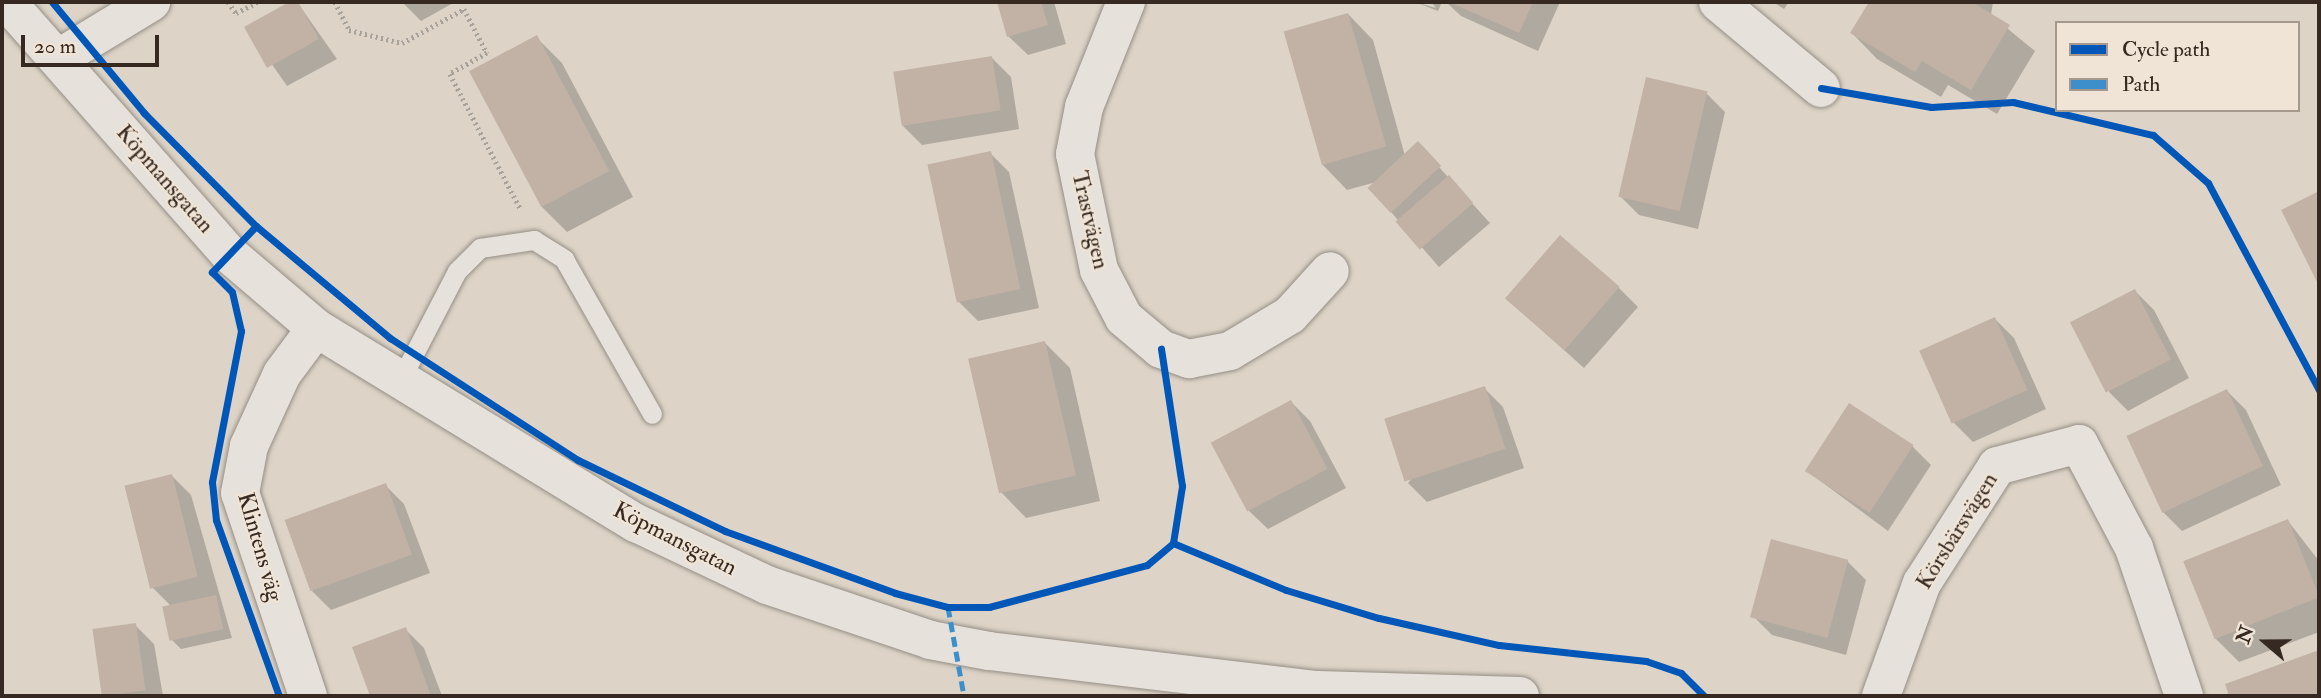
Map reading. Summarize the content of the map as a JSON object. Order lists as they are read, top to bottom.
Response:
{
  "streets": {
    "street": [
      "Köpmansgatan",
      "Trastvägen",
      "Körsbärsvägen",
      "Klintens väg"
    ]
  },
  "crossings": [
    ["Köpmansgatan", "Klintens väg"]
  ],
  "legend": ["Cycle path", "Path"],
  "scale_bar": "20 m",
  "north": "left"
}
